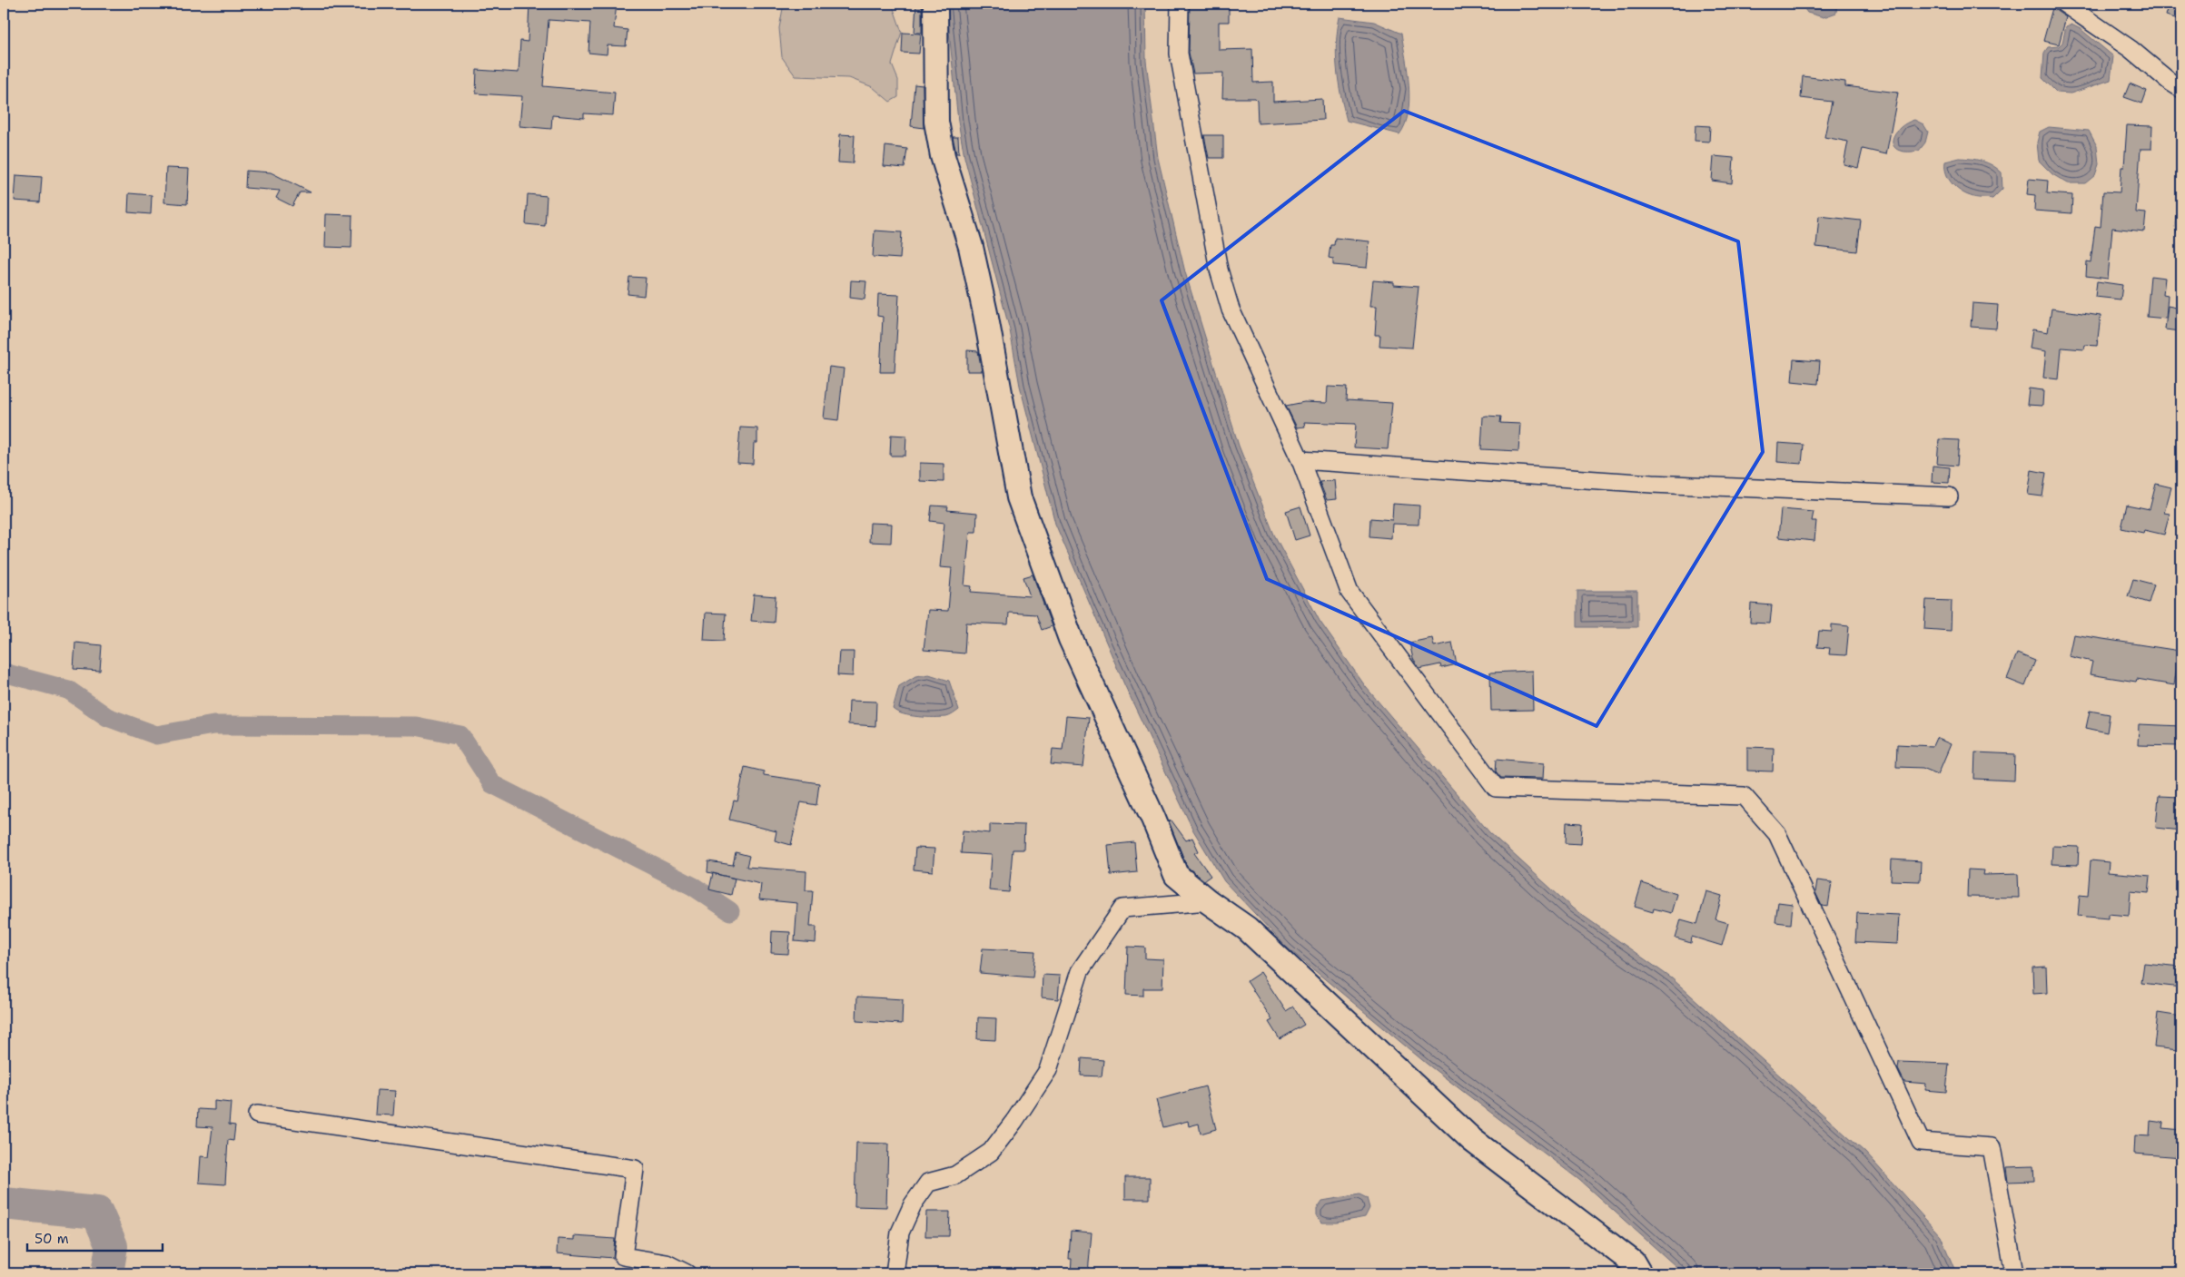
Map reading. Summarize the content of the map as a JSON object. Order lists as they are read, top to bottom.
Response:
{
  "scale_bar": "50 m"
}
